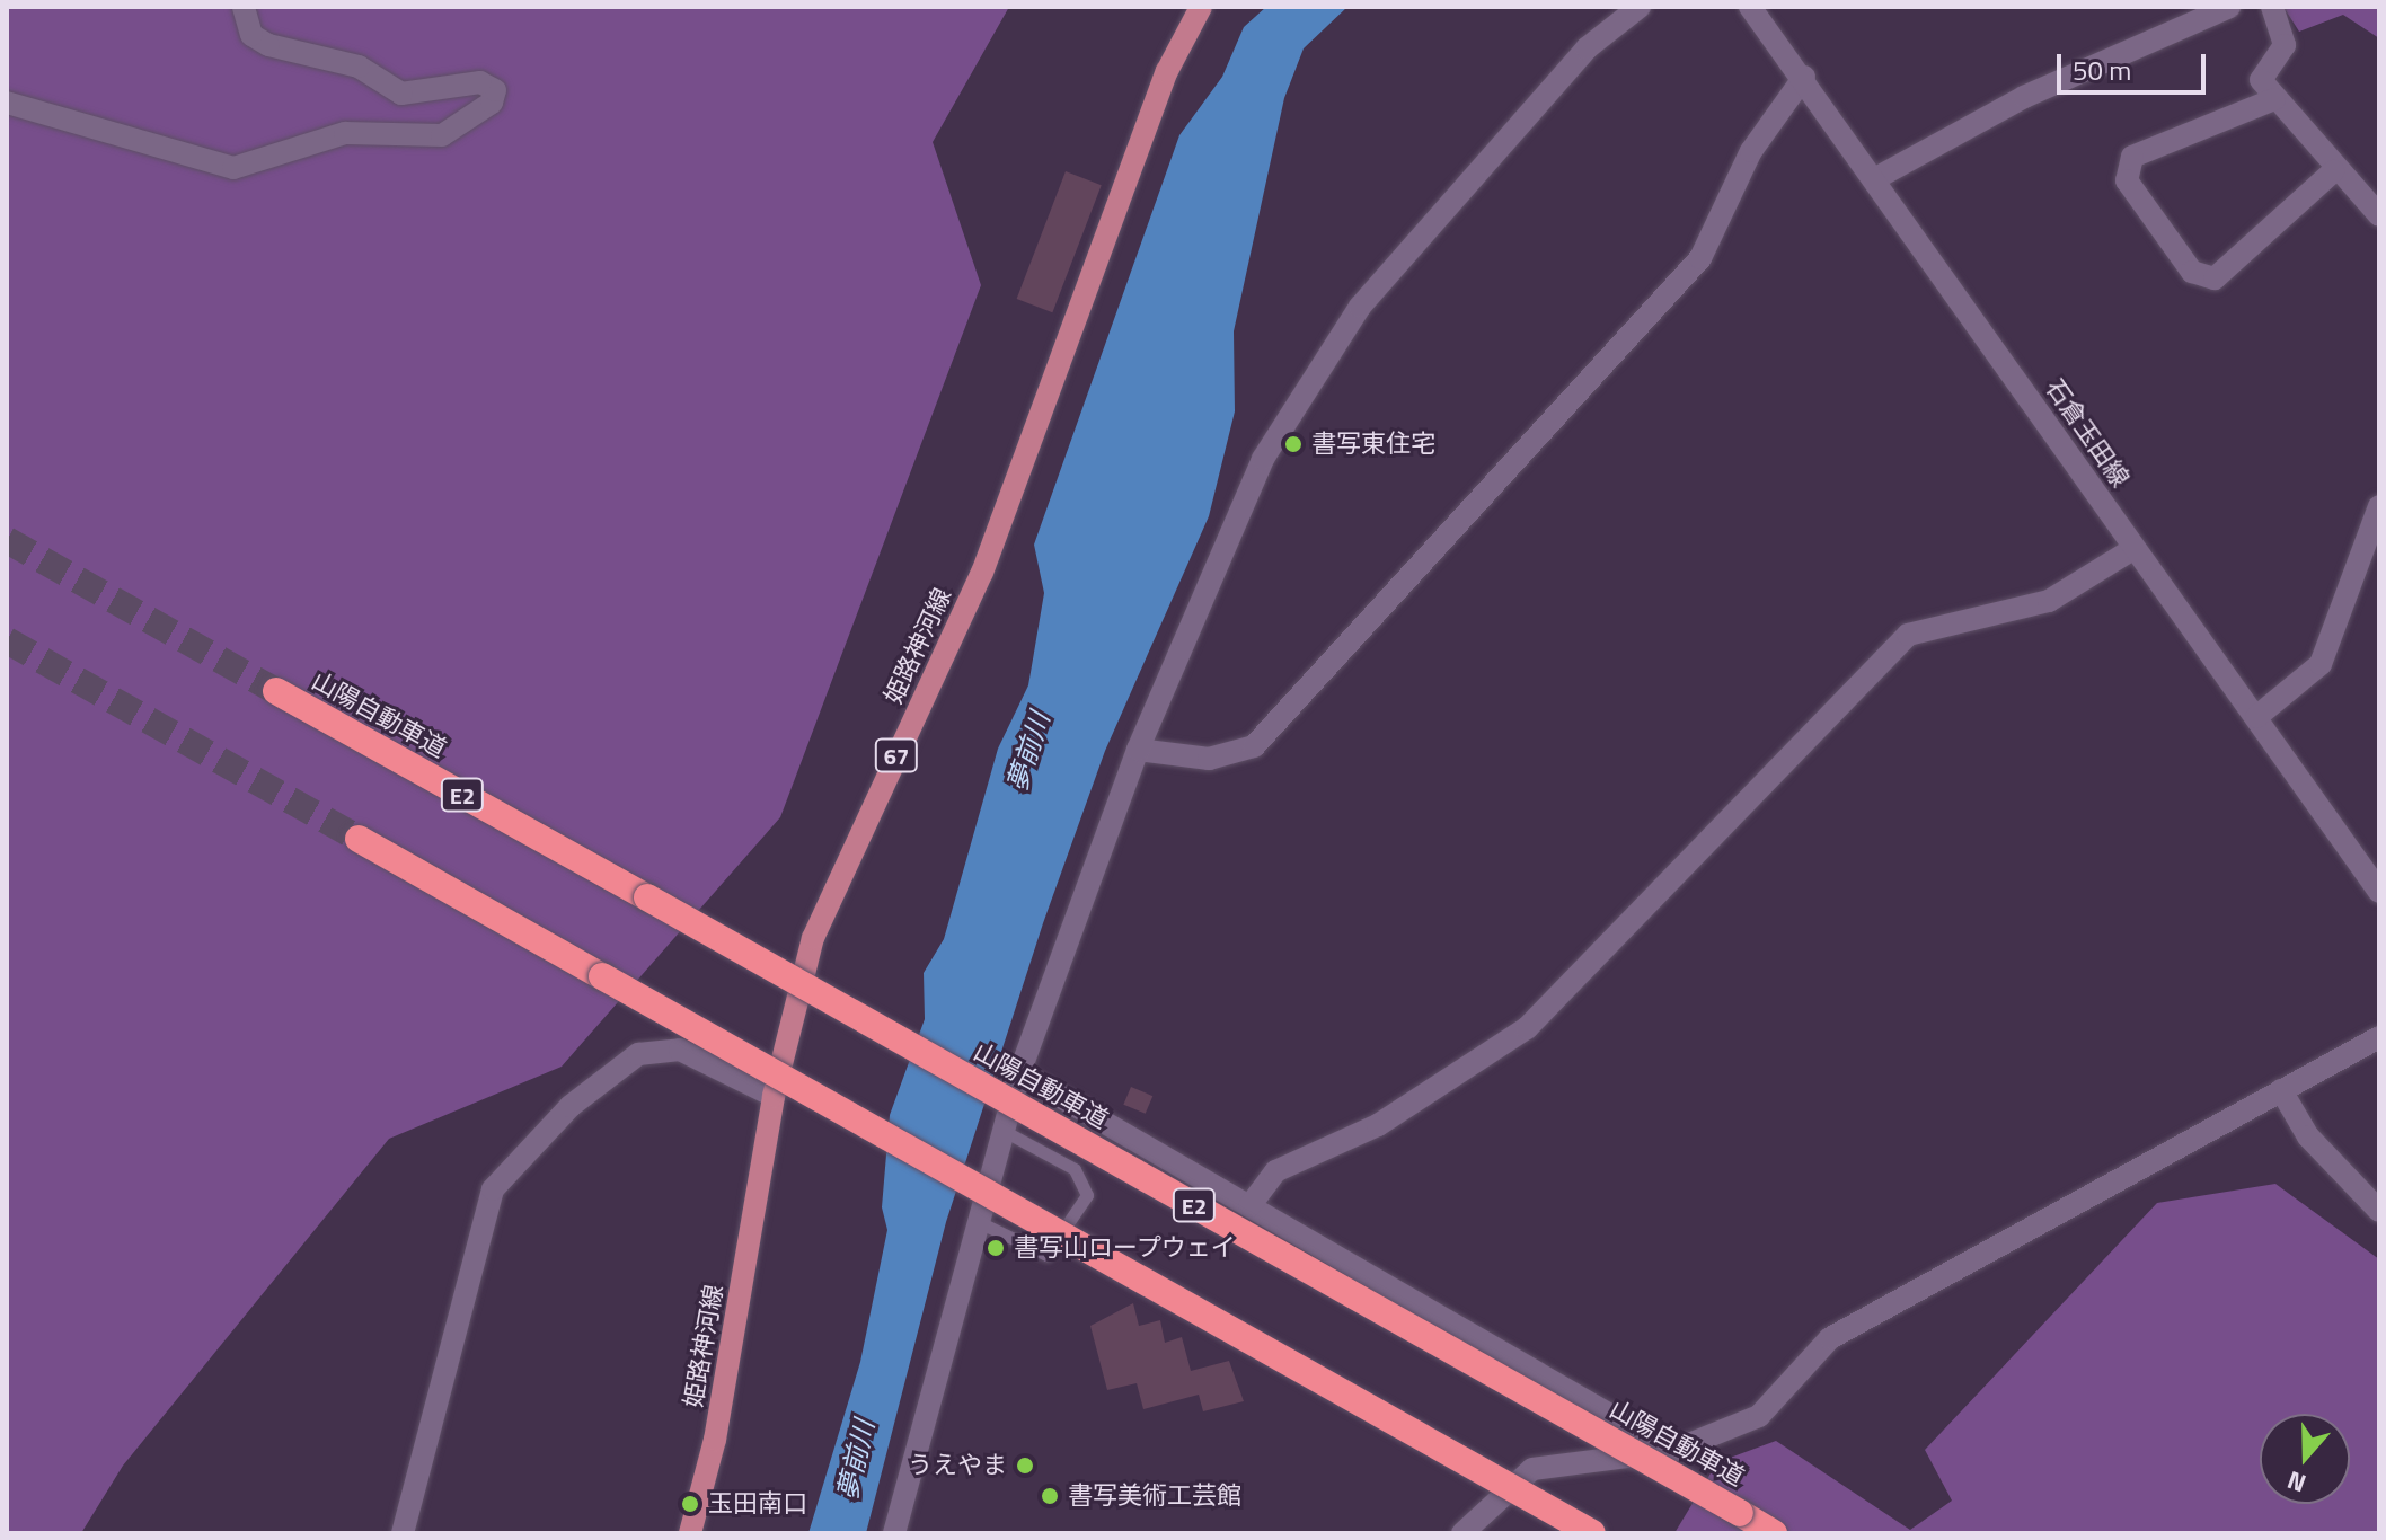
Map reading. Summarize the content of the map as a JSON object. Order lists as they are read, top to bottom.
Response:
{
  "streets": {
    "highway": ["山陽自動車道", "E2"],
    "main road": ["姫路神河線", "67"],
    "street": ["石倉玉田線"]
  },
  "water": ["夢前川"],
  "places": [
    "書写東住宅",
    "書写山ロープウェイ",
    "うえやま",
    "書写美術工芸館",
    "玉田南口"
  ],
  "scale_bar": "50 m",
  "north": "bottom"
}
